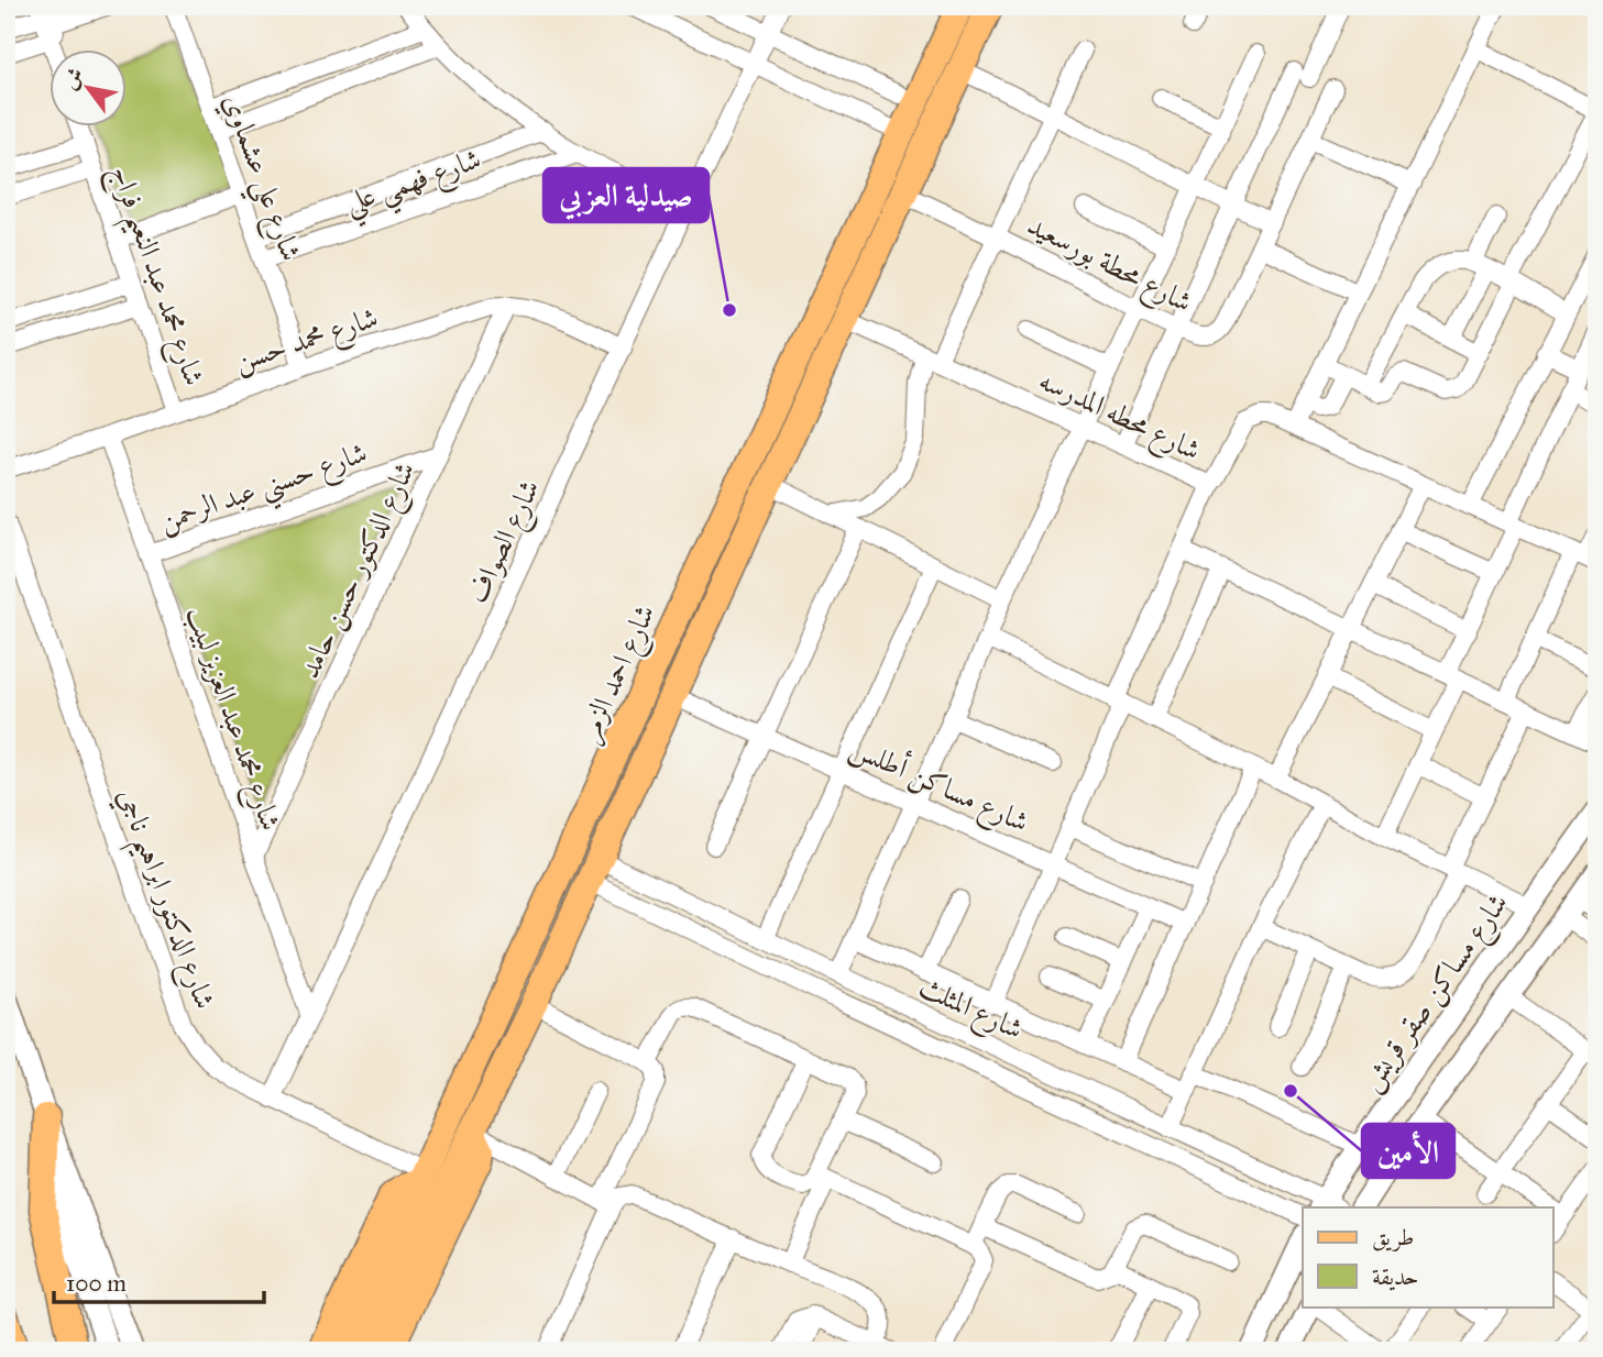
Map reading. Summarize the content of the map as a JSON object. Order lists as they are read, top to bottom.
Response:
{
  "streets": {
    "main road": ["شارع احمد الزمر"],
    "street": [
      "شارع علي عشماوي",
      "شارع فهمي علي",
      "شارع محطة بورسعيد",
      "شارع محمد عبد النعيم فراج",
      "شارع محمد حسن",
      "شارع محطه المدرسه",
      "شارع حسني عبد الرحمن",
      "شارع الصواف",
      "شارع الدكتور حسن حامد",
      "شارع محمد عبد العزيز لبيب",
      "شارع مساكن أطلس",
      "شارع الدكتور ابراهيم ناجي",
      "شارع مساكن صقر قريش",
      "شارع المثلث"
    ]
  },
  "crossings": [
    ["شارع علي عشماوي", "شارع فهمي علي"],
    ["شارع علي عشماوي", "شارع محمد حسن"],
    ["شارع محطة بورسعيد", "شارع احمد الزمر"],
    ["شارع محمد عبد النعيم فراج", "شارع محمد حسن"],
    ["شارع محمد حسن", "شارع الصواف"],
    ["شارع محمد حسن", "شارع الدكتور حسن حامد"],
    ["شارع محمد حسن", "شارع محمد عبد العزيز لبيب"],
    ["شارع محطه المدرسه", "شارع احمد الزمر"],
    ["شارع حسني عبد الرحمن", "شارع الدكتور حسن حامد"],
    ["شارع حسني عبد الرحمن", "شارع محمد عبد العزيز لبيب"],
    ["شارع الصواف", "شارع محمد عبد العزيز لبيب"],
    ["شارع الصواف", "شارع الدكتور ابراهيم ناجي"],
    ["شارع الدكتور حسن حامد", "شارع محمد عبد العزيز لبيب"],
    ["شارع احمد الزمر", "شارع مساكن أطلس"],
    ["شارع احمد الزمر", "شارع الدكتور ابراهيم ناجي"],
    ["شارع احمد الزمر", "شارع المثلث"],
    ["شارع مساكن صقر قريش", "شارع المثلث"]
  ],
  "places": ["صيدلية العزبي", "الأمين"],
  "legend": ["طريق", "حديقة"],
  "scale_bar": "100 m",
  "north": "top left"
}
